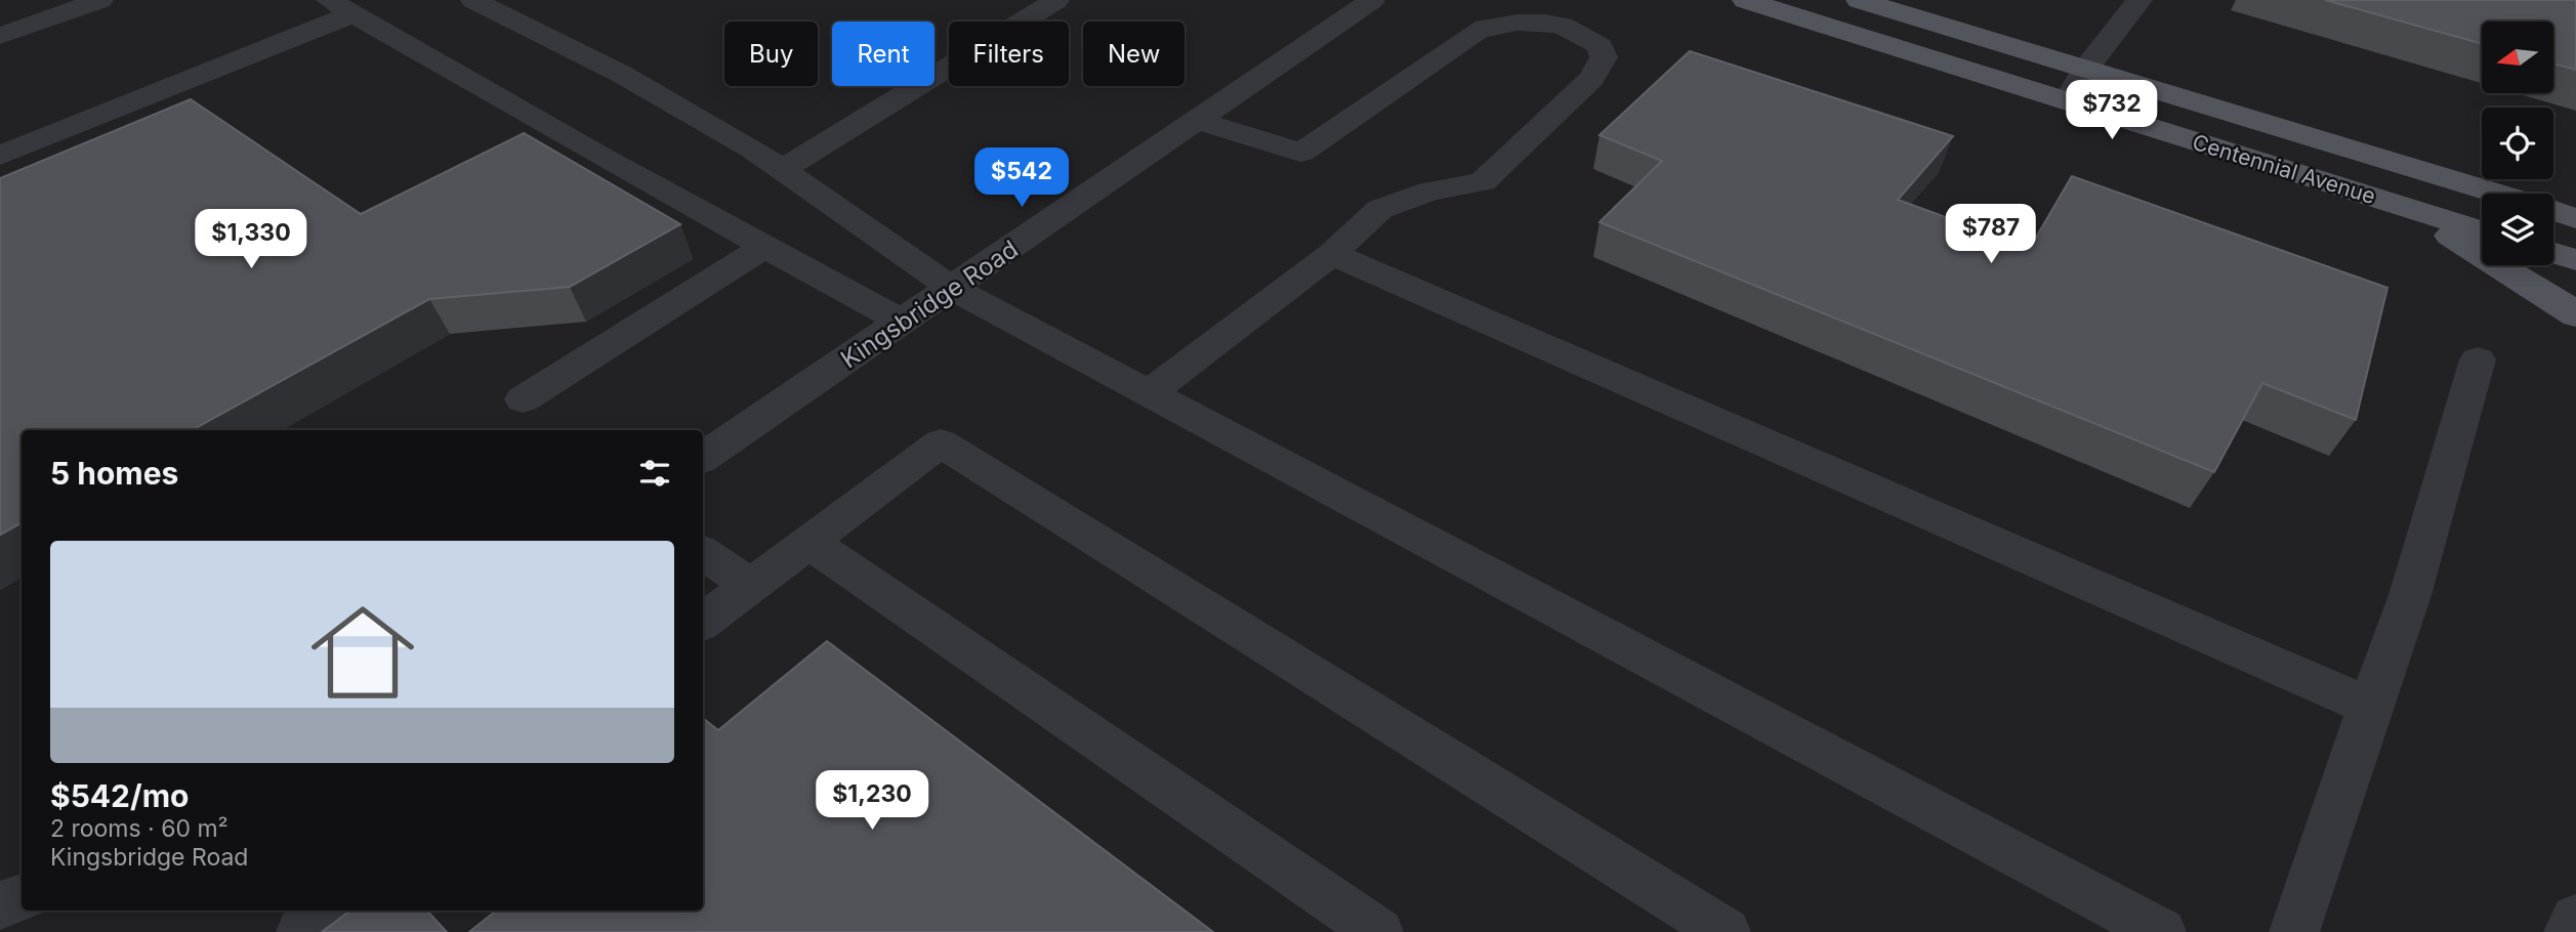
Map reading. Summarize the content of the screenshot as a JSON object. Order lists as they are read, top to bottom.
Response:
{
  "streets": {
    "main road": ["Centennial Avenue"],
    "street": ["Kingsbridge Road"]
  },
  "north": "left",
  "page": {
    "chip": [
      "Buy",
      "Rent",
      "Filters",
      "New"
    ],
    "price": [
      "$732",
      "$542",
      "$787",
      "$1,330",
      "$1,230"
    ],
    "heading": "5 homes",
    "list": [
      {
        "name": "$542/mo",
        "note": "2 rooms · 60 m² · Kingsbridge Road"
      }
    ]
  }
}
